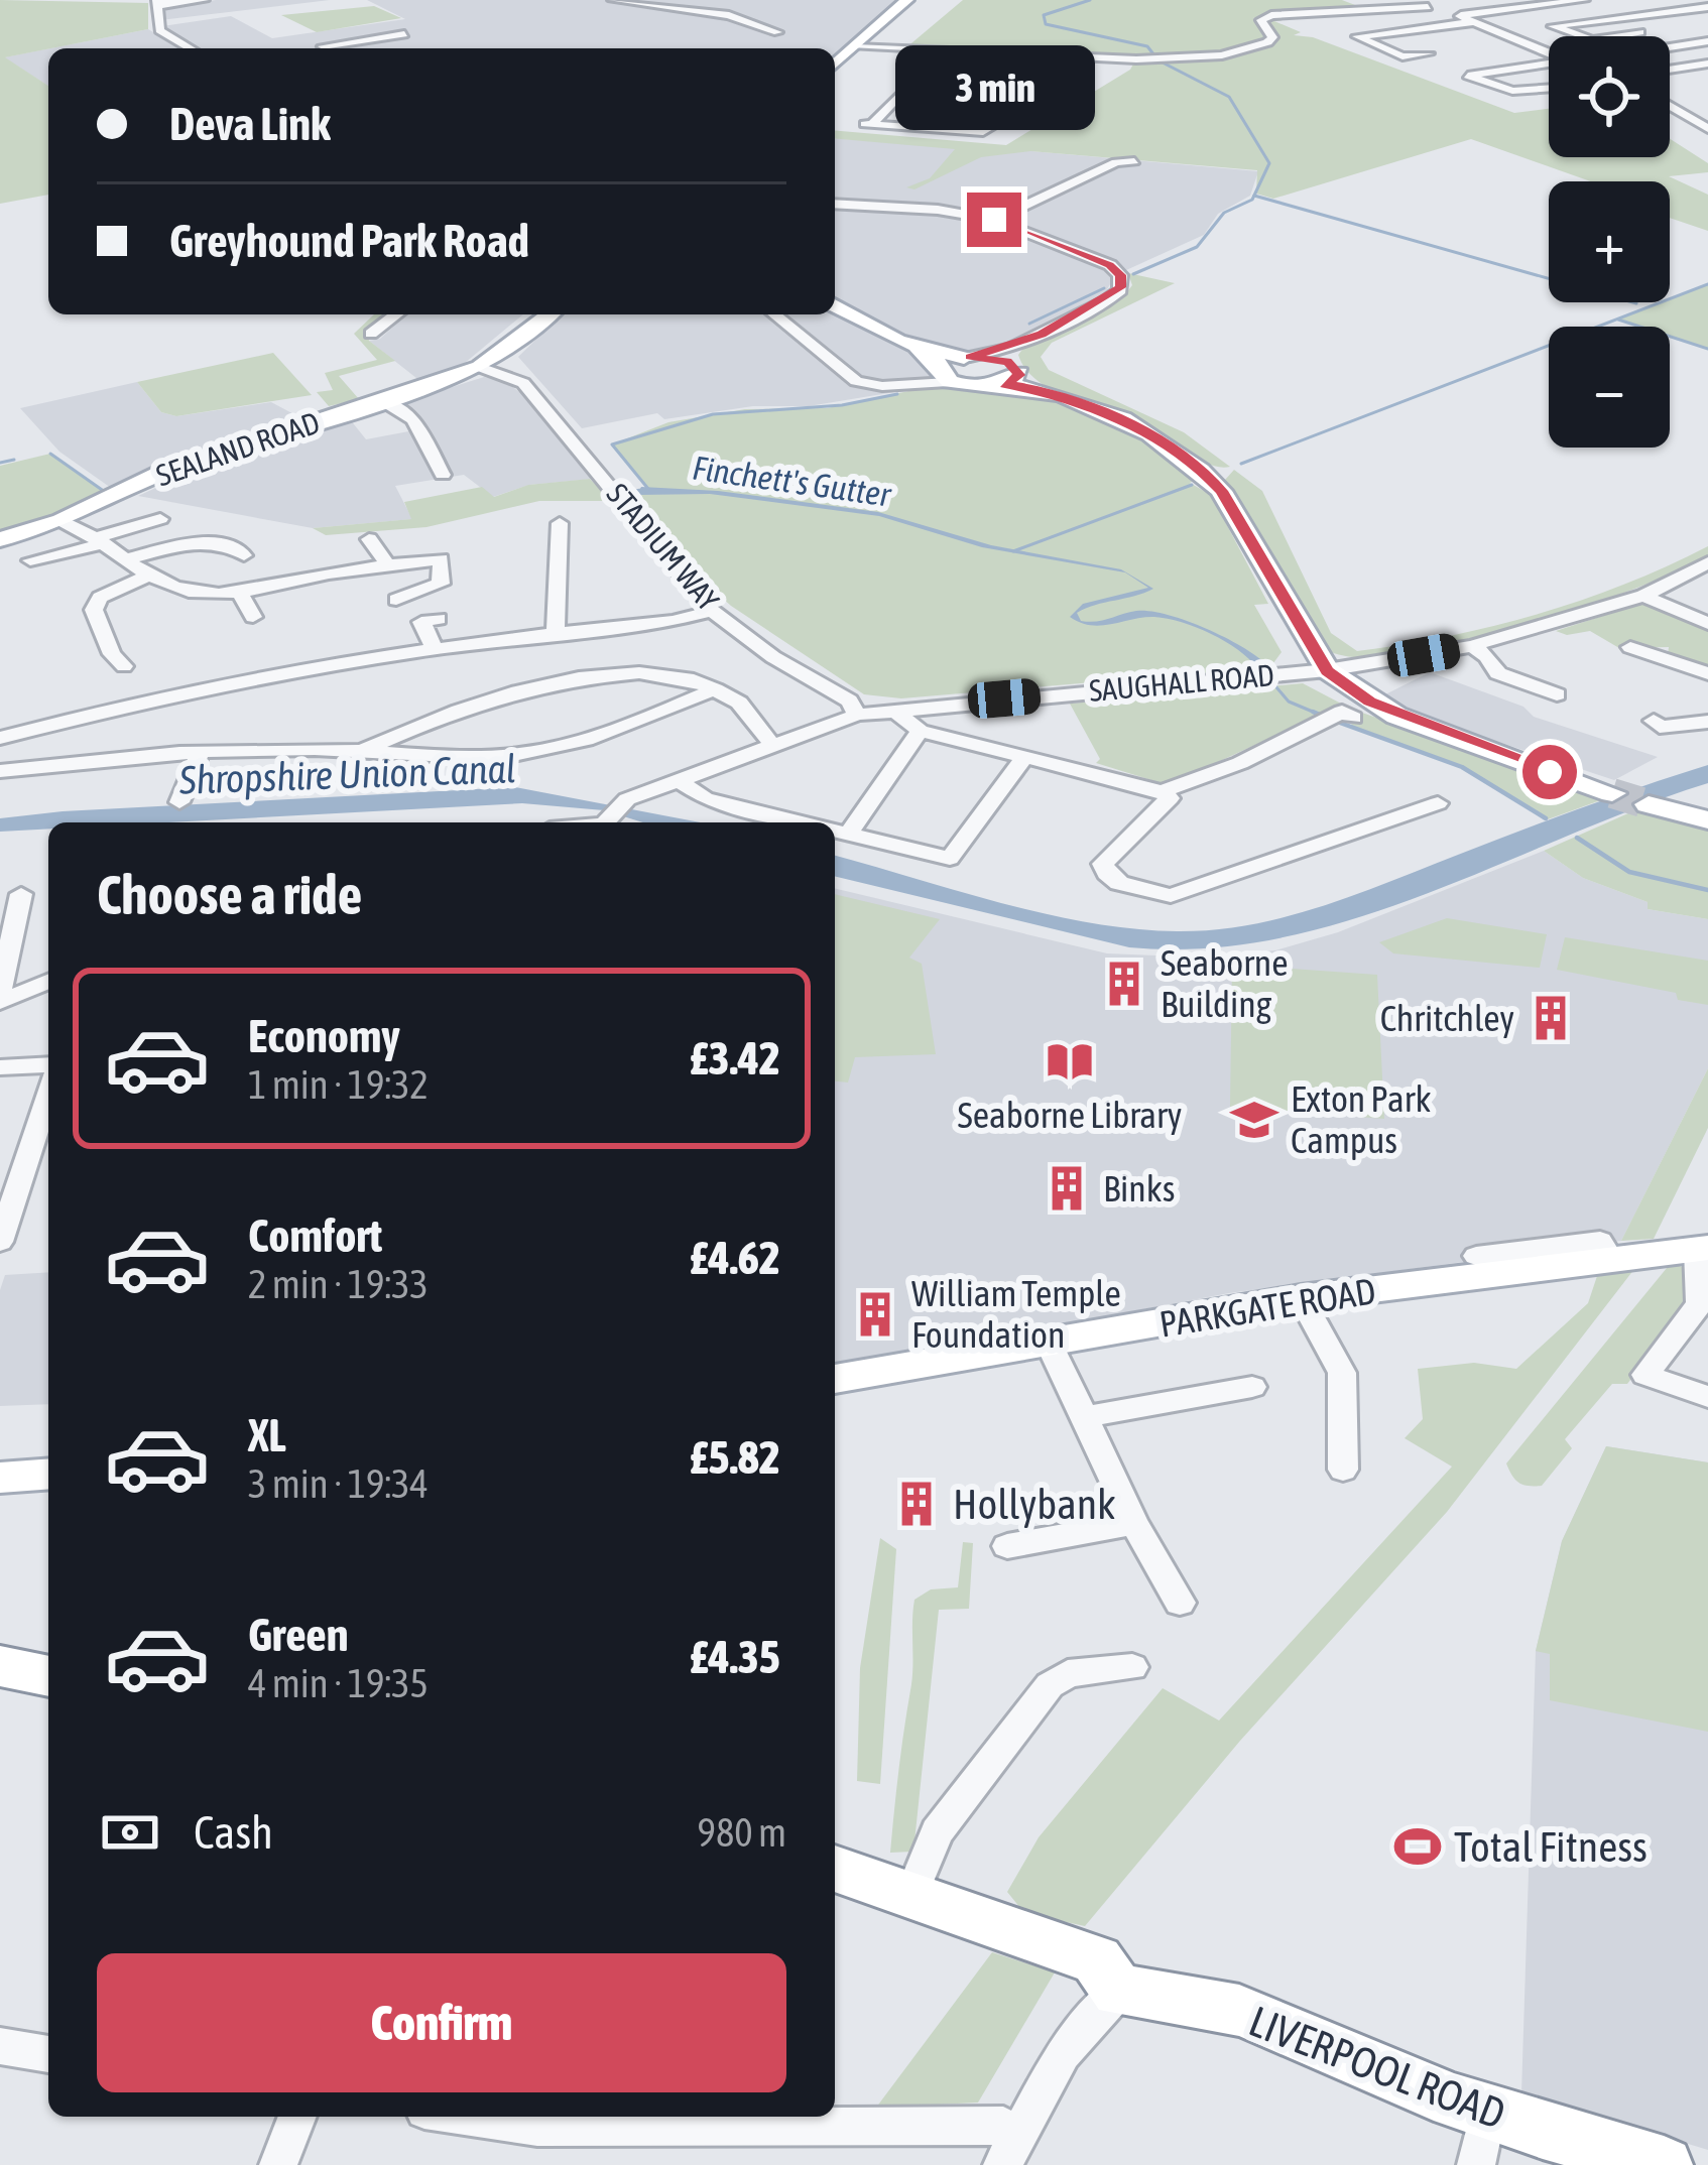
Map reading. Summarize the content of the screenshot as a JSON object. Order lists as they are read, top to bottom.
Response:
{
  "streets": {
    "highway": ["LIVERPOOL ROAD"],
    "main road": ["SEALAND ROAD", "PARKGATE ROAD"],
    "street": ["STADIUM WAY", "SAUGHALL ROAD"]
  },
  "crossings": [
    ["SEALAND ROAD", "STADIUM WAY"],
    ["STADIUM WAY", "SAUGHALL ROAD"]
  ],
  "water": ["Finchett's Gutter", "Shropshire Union Canal"],
  "places": {
    "building": [
      "Seaborne Building",
      "Chritchley",
      "Binks",
      "William Temple Foundation",
      "Hollybank"
    ],
    "library": ["Seaborne Library"],
    "school or university": ["Exton Park Campus"],
    "sports": ["Total Fitness"]
  },
  "page": {
    "map_buttons": ["+", "−"],
    "bubble": "3 min",
    "banner": ["Deva Link", "Greyhound Park Road"],
    "heading": "Choose a ride",
    "list": [
      {
        "name": "Economy",
        "note": "1 min · 19:32",
        "value": "£3.42"
      },
      {
        "name": "Comfort",
        "note": "2 min · 19:33",
        "value": "£4.62"
      },
      {
        "name": "XL",
        "note": "3 min · 19:34",
        "value": "£5.82"
      },
      {
        "name": "Green",
        "note": "4 min · 19:35",
        "value": "£4.35"
      }
    ],
    "pay": ["Cash", "980 m"],
    "buttons": "Confirm"
  }
}
